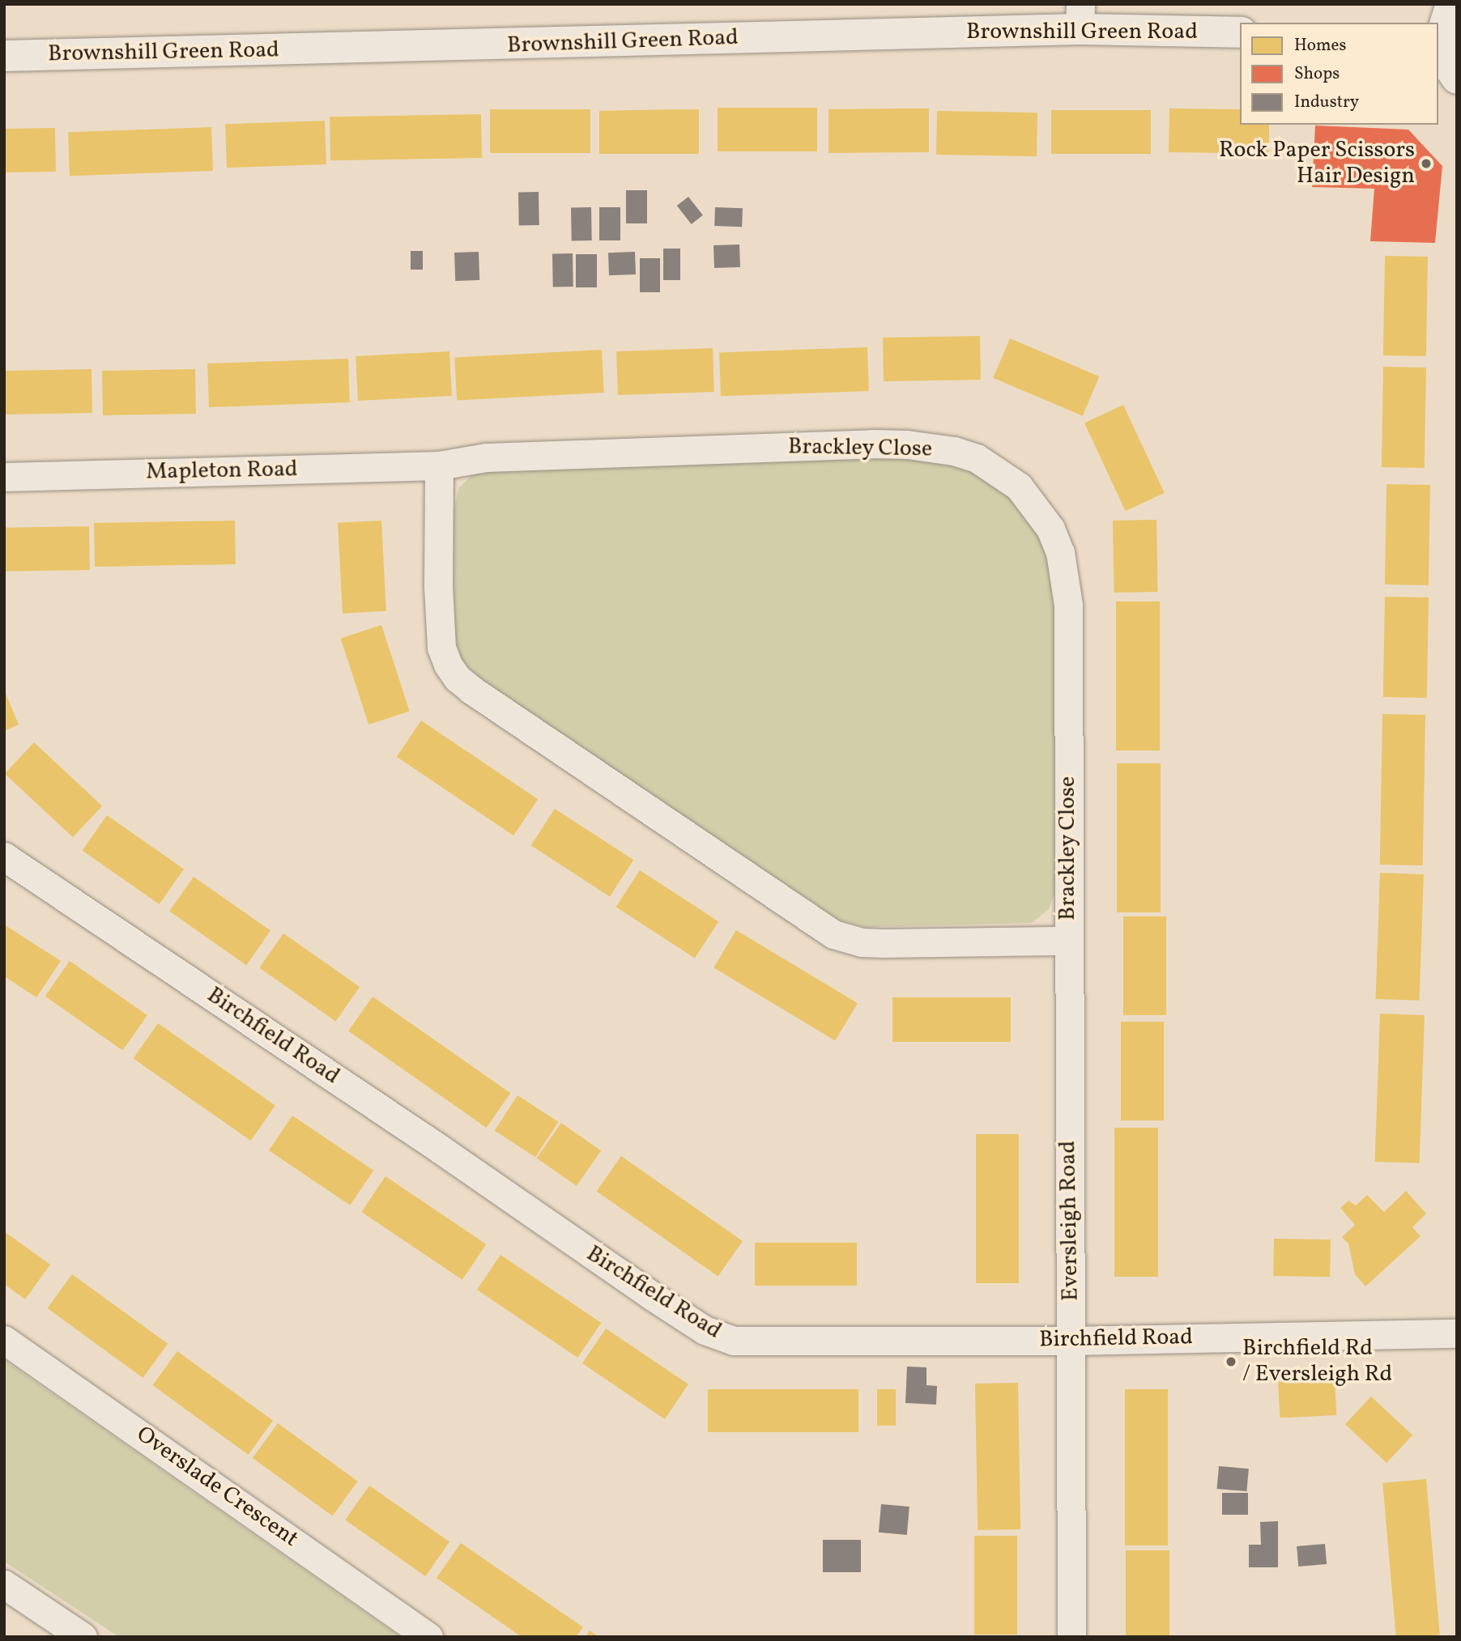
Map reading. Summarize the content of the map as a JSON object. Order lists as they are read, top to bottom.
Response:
{
  "streets": {
    "street": [
      "Brownshill Green Road",
      "Brackley Close",
      "Mapleton Road",
      "Birchfield Road",
      "Eversleigh Road",
      "Overslade Crescent"
    ]
  },
  "crossings": [
    ["Brackley Close", "Mapleton Road"],
    ["Brackley Close", "Eversleigh Road"],
    ["Birchfield Road", "Eversleigh Road"]
  ],
  "places": ["Rock Paper Scissors Hair Design", "Birchfield Rd / Eversleigh Rd"],
  "legend": ["Homes", "Shops", "Industry"]
}
